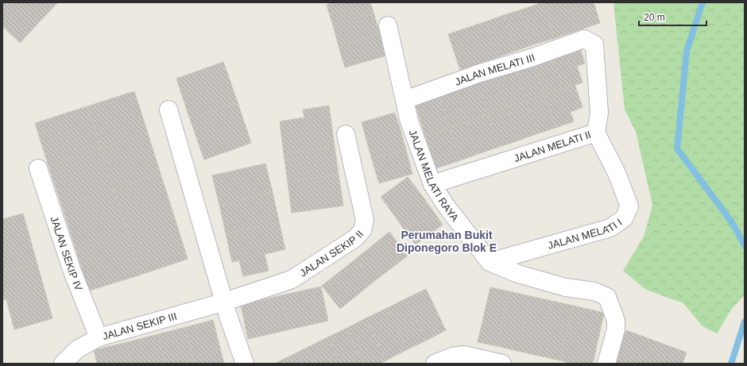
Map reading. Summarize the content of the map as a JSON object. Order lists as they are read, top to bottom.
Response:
{
  "streets": {
    "street": [
      "JALAN MELATI III",
      "JALAN MELATI II",
      "JALAN MELATI RAYA",
      "JALAN MELATI I",
      "JALAN SEKIP II",
      "JALAN SEKIP IV",
      "JALAN SEKIP III"
    ]
  },
  "crossings": [
    ["JALAN MELATI III", "JALAN MELATI II"],
    ["JALAN MELATI III", "JALAN MELATI RAYA"],
    ["JALAN MELATI II", "JALAN MELATI RAYA"],
    ["JALAN MELATI II", "JALAN MELATI I"],
    ["JALAN MELATI RAYA", "JALAN MELATI I"],
    ["JALAN SEKIP II", "JALAN SEKIP III"],
    ["JALAN SEKIP IV", "JALAN SEKIP III"]
  ],
  "districts": ["Perumahan Bukit Diponegoro Blok E"],
  "scale_bar": "20 m"
}
